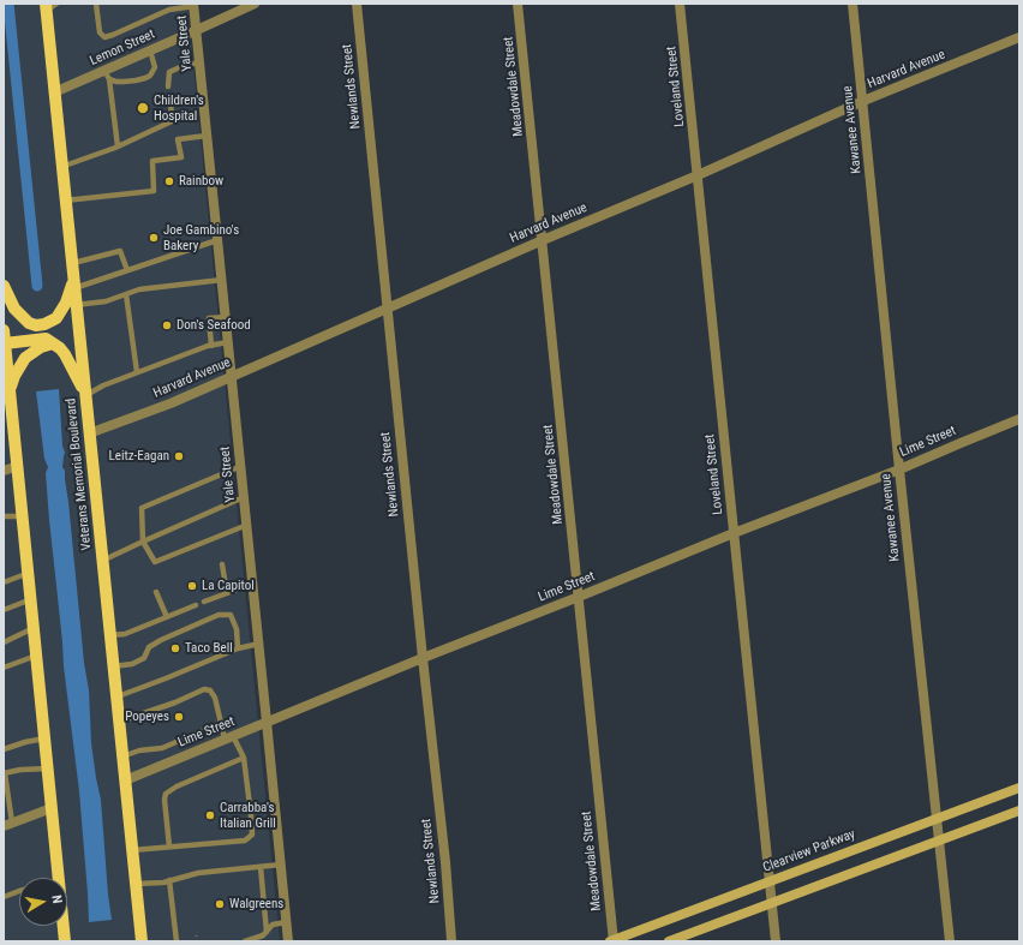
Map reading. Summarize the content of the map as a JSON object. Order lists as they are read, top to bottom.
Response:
{
  "streets": {
    "main road": ["Veterans Memorial Boulevard", "Clearview Parkway"],
    "street": [
      "Yale Street",
      "Lemon Street",
      "Harvard Avenue",
      "Newlands Street",
      "Meadowdale Street",
      "Loveland Street",
      "Kawanee Avenue",
      "Lime Street"
    ]
  },
  "crossings": [
    ["Yale Street", "Lemon Street"],
    ["Yale Street", "Harvard Avenue"],
    ["Yale Street", "Lime Street"],
    ["Lemon Street", "Veterans Memorial Boulevard"],
    ["Harvard Avenue", "Newlands Street"],
    ["Harvard Avenue", "Meadowdale Street"],
    ["Harvard Avenue", "Loveland Street"],
    ["Harvard Avenue", "Kawanee Avenue"],
    ["Harvard Avenue", "Veterans Memorial Boulevard"],
    ["Newlands Street", "Lime Street"],
    ["Meadowdale Street", "Lime Street"],
    ["Meadowdale Street", "Clearview Parkway"],
    ["Loveland Street", "Lime Street"],
    ["Loveland Street", "Clearview Parkway"],
    ["Kawanee Avenue", "Lime Street"],
    ["Kawanee Avenue", "Clearview Parkway"],
    ["Lime Street", "Veterans Memorial Boulevard"]
  ],
  "places": [
    "Children's Hospital",
    "Rainbow",
    "Joe Gambino's Bakery",
    "Don's Seafood",
    "Leitz-Eagan",
    "La Capitol",
    "Taco Bell",
    "Popeyes",
    "Carrabba's Italian Grill",
    "Walgreens"
  ],
  "north": "right"
}
